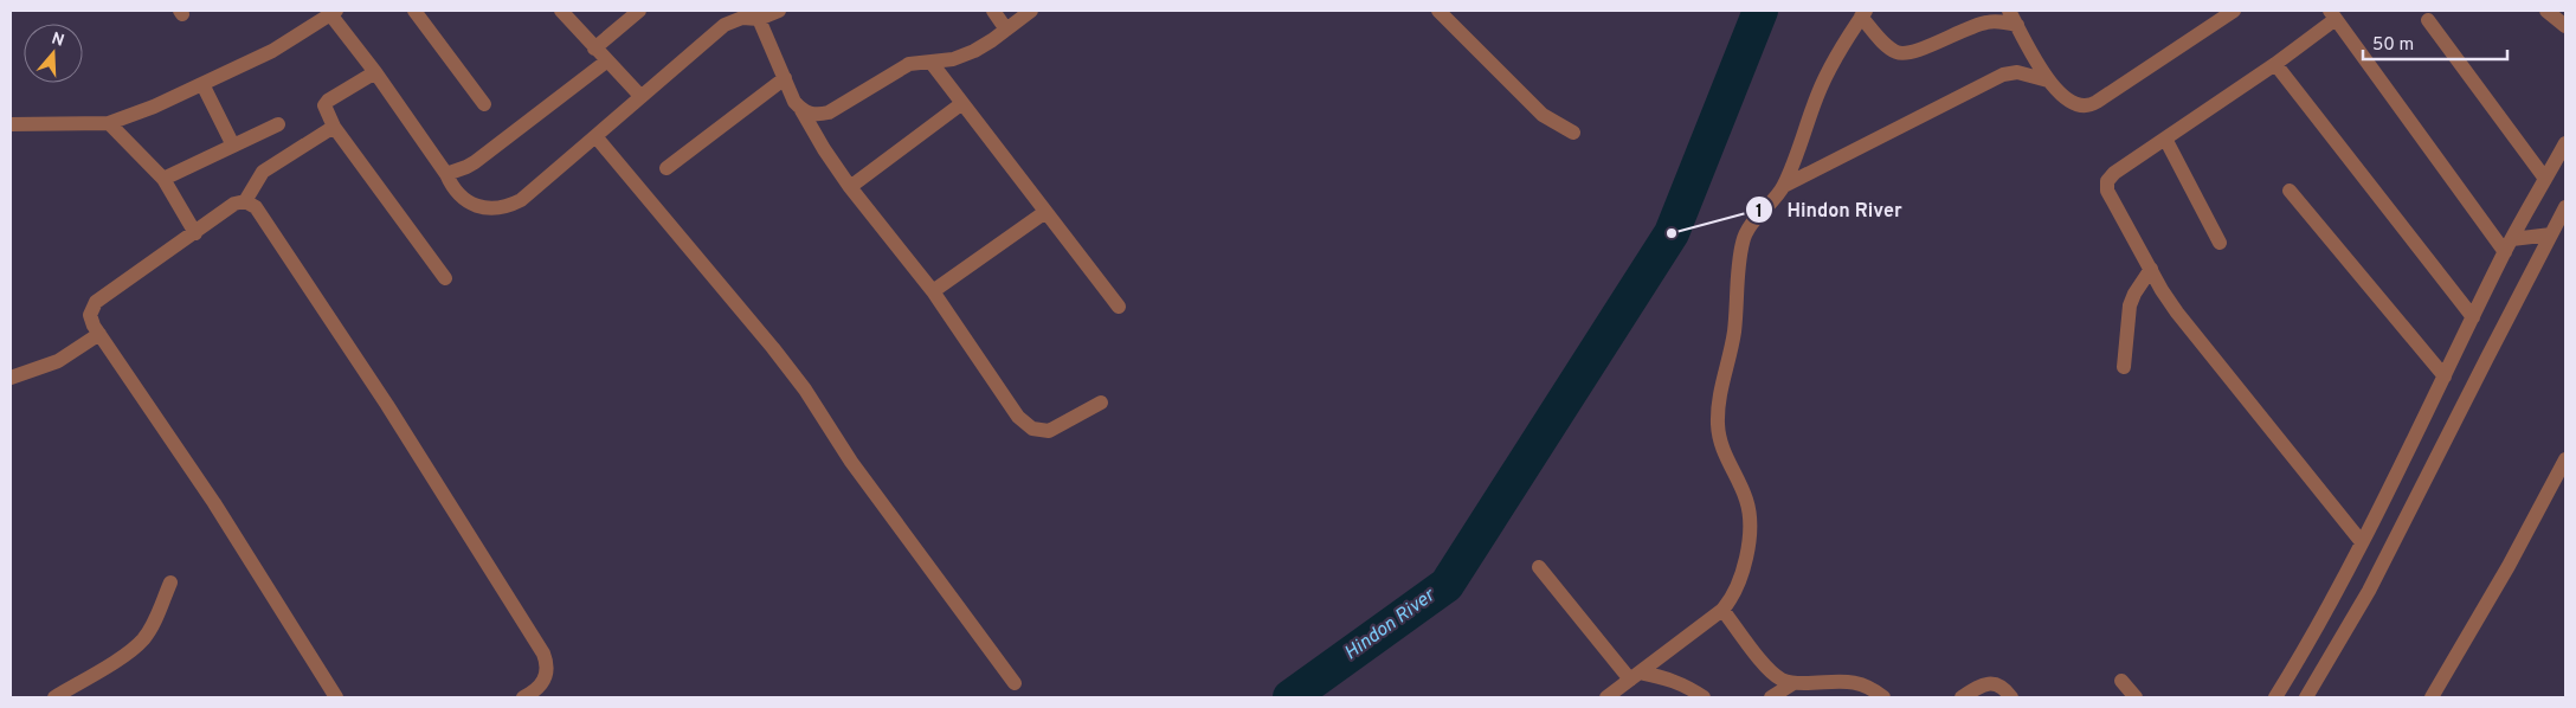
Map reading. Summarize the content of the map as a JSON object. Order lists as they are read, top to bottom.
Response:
{
  "water": ["Hindon River"],
  "places": ["Hindon River"],
  "scale_bar": "50 m",
  "north": "top"
}
